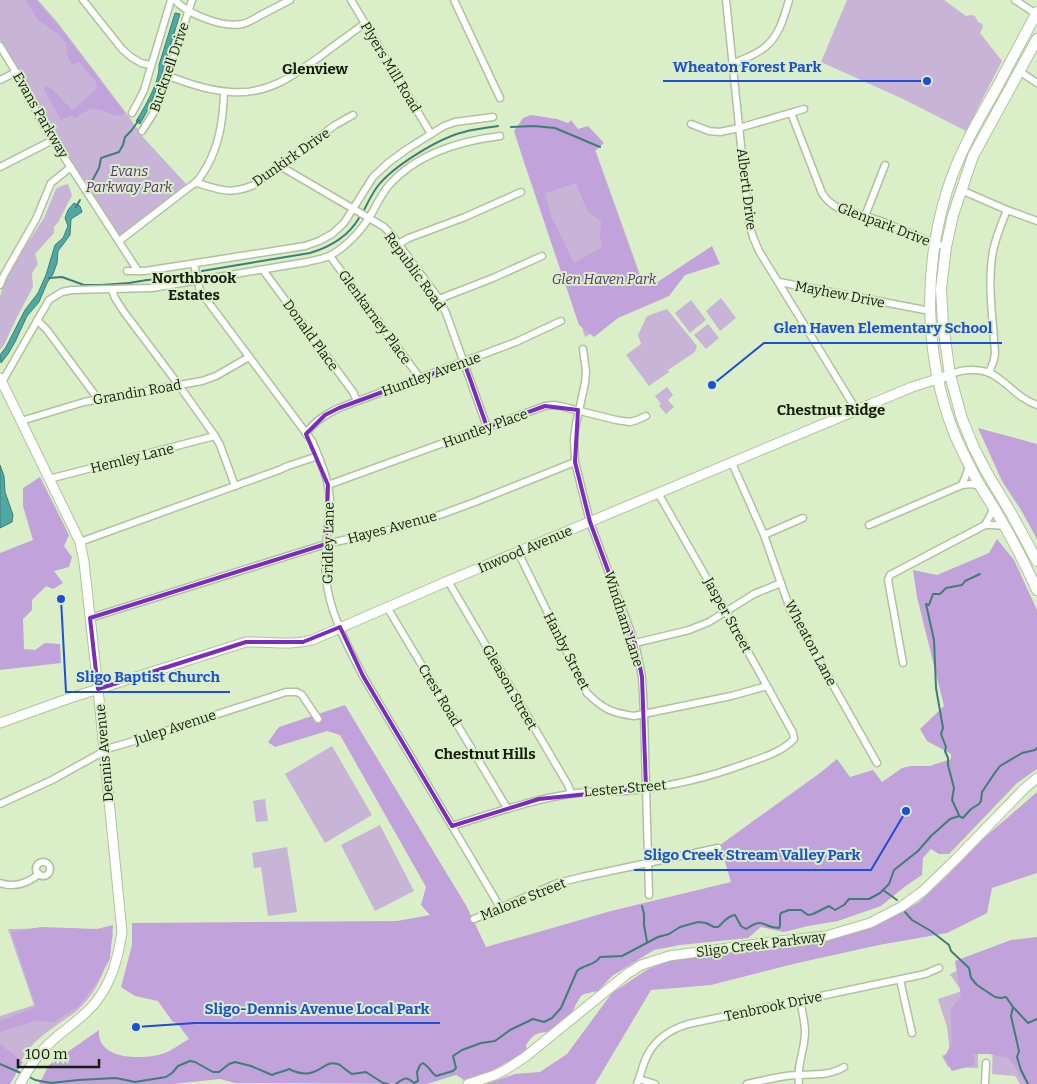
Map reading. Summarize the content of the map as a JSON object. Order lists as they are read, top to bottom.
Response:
{
  "streets": {
    "street": [
      "Bucknell Drive",
      "Plyers Mill Road",
      "Evans Parkway",
      "Dunkirk Drive",
      "Alberti Drive",
      "Glenpark Drive",
      "Republic Road",
      "Mayhew Drive",
      "Glenkarney Place",
      "Donald Place",
      "Huntley Avenue",
      "Grandin Road",
      "Huntley Place",
      "Hemley Lane",
      "Hayes Avenue",
      "Gridley Lane",
      "Inwood Avenue",
      "Jasper Street",
      "Windham Lane",
      "Wheaton Lane",
      "Hanby Street",
      "Gleason Street",
      "Crest Road",
      "Julep Avenue",
      "Dennis Avenue",
      "Lester Street",
      "Malone Street",
      "Sligo Creek Parkway",
      "Tenbrook Drive"
    ]
  },
  "crossings": [
    ["Dunkirk Drive", "Republic Road"],
    ["Alberti Drive", "Mayhew Drive"],
    ["Alberti Drive", "Inwood Avenue"],
    ["Republic Road", "Huntley Avenue"],
    ["Republic Road", "Huntley Place"],
    ["Glenkarney Place", "Huntley Avenue"],
    ["Donald Place", "Huntley Avenue"],
    ["Huntley Avenue", "Gridley Lane"],
    ["Grandin Road", "Gridley Lane"],
    ["Grandin Road", "Dennis Avenue"],
    ["Huntley Place", "Gridley Lane"],
    ["Huntley Place", "Windham Lane"],
    ["Hemley Lane", "Dennis Avenue"],
    ["Hayes Avenue", "Gridley Lane"],
    ["Hayes Avenue", "Windham Lane"],
    ["Hayes Avenue", "Dennis Avenue"],
    ["Gridley Lane", "Inwood Avenue"],
    ["Gridley Lane", "Lester Street"],
    ["Gridley Lane", "Malone Street"],
    ["Inwood Avenue", "Jasper Street"],
    ["Inwood Avenue", "Windham Lane"],
    ["Inwood Avenue", "Wheaton Lane"],
    ["Inwood Avenue", "Hanby Street"],
    ["Inwood Avenue", "Gleason Street"],
    ["Inwood Avenue", "Crest Road"],
    ["Inwood Avenue", "Dennis Avenue"],
    ["Jasper Street", "Hanby Street"],
    ["Jasper Street", "Lester Street"],
    ["Windham Lane", "Hanby Street"],
    ["Windham Lane", "Lester Street"],
    ["Windham Lane", "Malone Street"],
    ["Gleason Street", "Lester Street"],
    ["Crest Road", "Lester Street"],
    ["Julep Avenue", "Dennis Avenue"]
  ],
  "districts": [
    "Glenview",
    "Northbrook Estates",
    "Chestnut Ridge",
    "Chestnut Hills"
  ],
  "parks": ["Evans Parkway Park", "Glen Haven Park"],
  "places": [
    "Wheaton Forest Park",
    "Glen Haven Elementary School",
    "Sligo Baptist Church",
    "Sligo Creek Stream Valley Park",
    "Sligo-Dennis Avenue Local Park"
  ],
  "scale_bar": "100 m"
}
